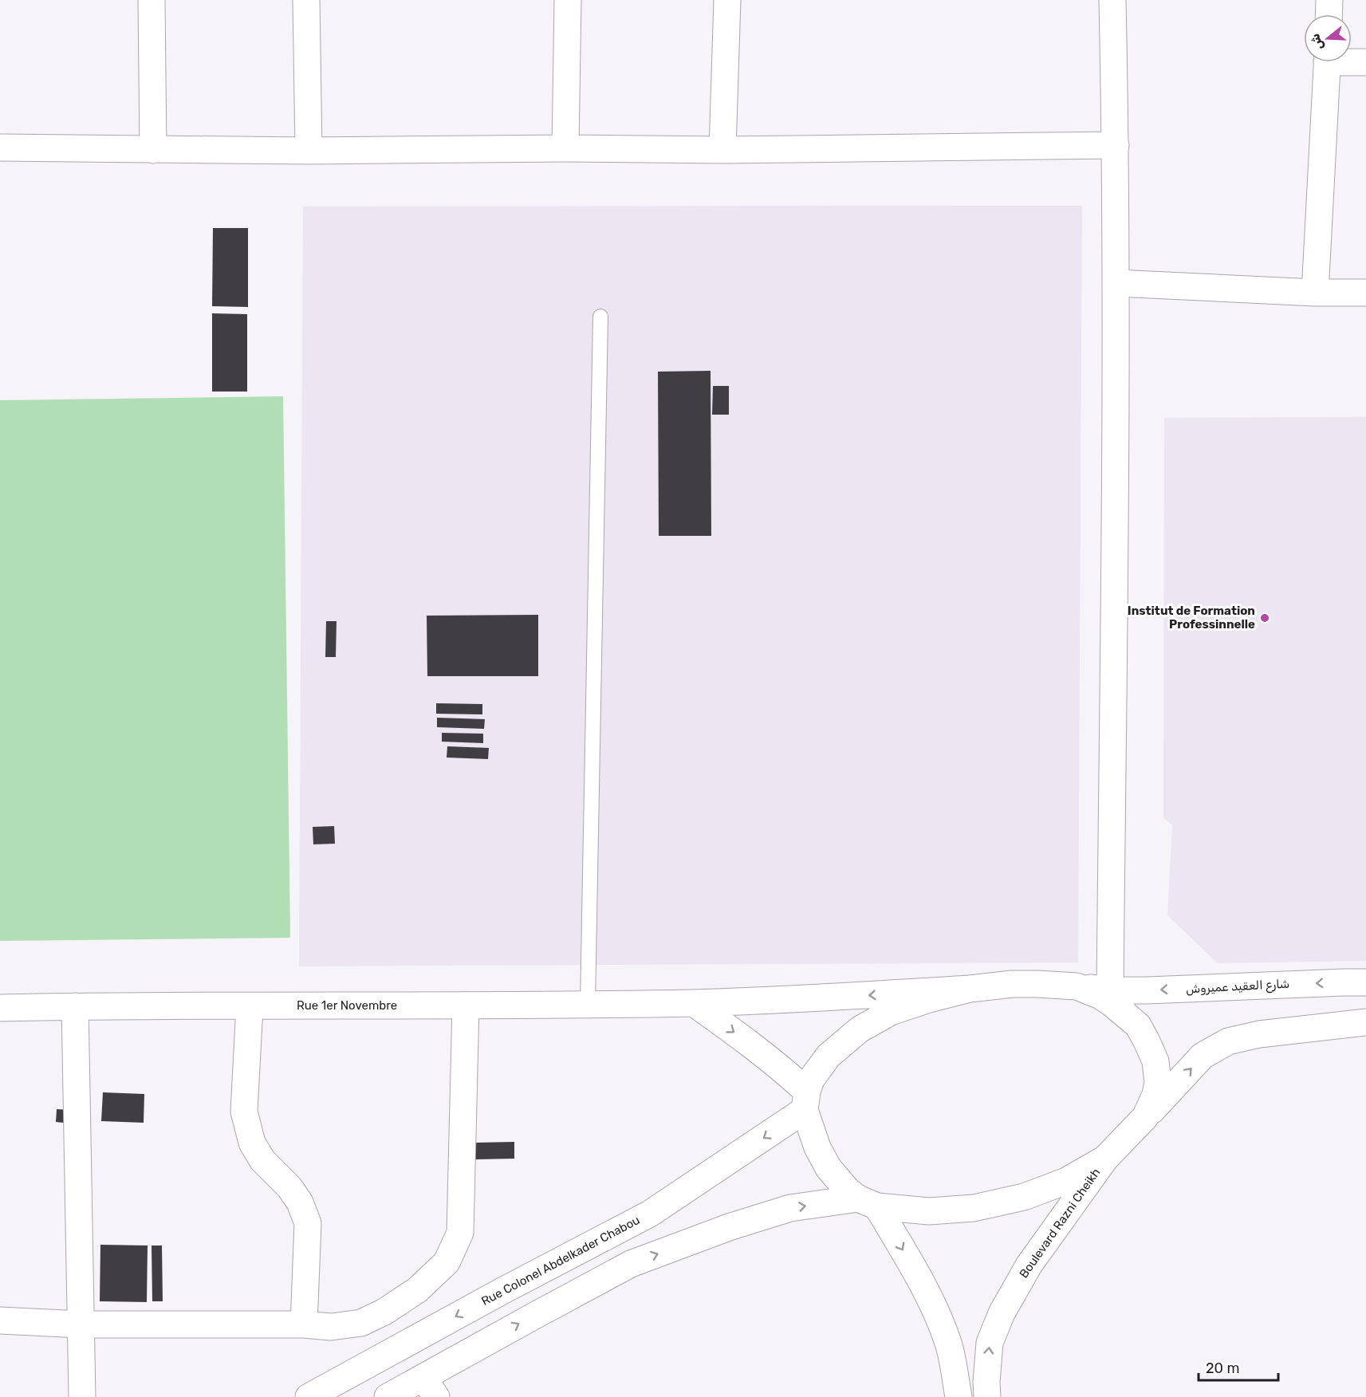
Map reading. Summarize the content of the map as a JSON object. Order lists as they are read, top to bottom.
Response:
{
  "streets": {
    "main road": [
      "شارع العقيد عميروش",
      "Rue 1er Novembre",
      "Boulevard Razni Cheikh",
      "Rue Colonel Abdelkader Chabou"
    ]
  },
  "crossings": [
    ["شارع العقيد عميروش", "Rue 1er Novembre"]
  ],
  "one_way": ["شارع العقيد عميروش", "Boulevard Razni Cheikh"],
  "places": ["Institut de Formation Professinnelle"],
  "scale_bar": "20 m",
  "north": "left"
}
